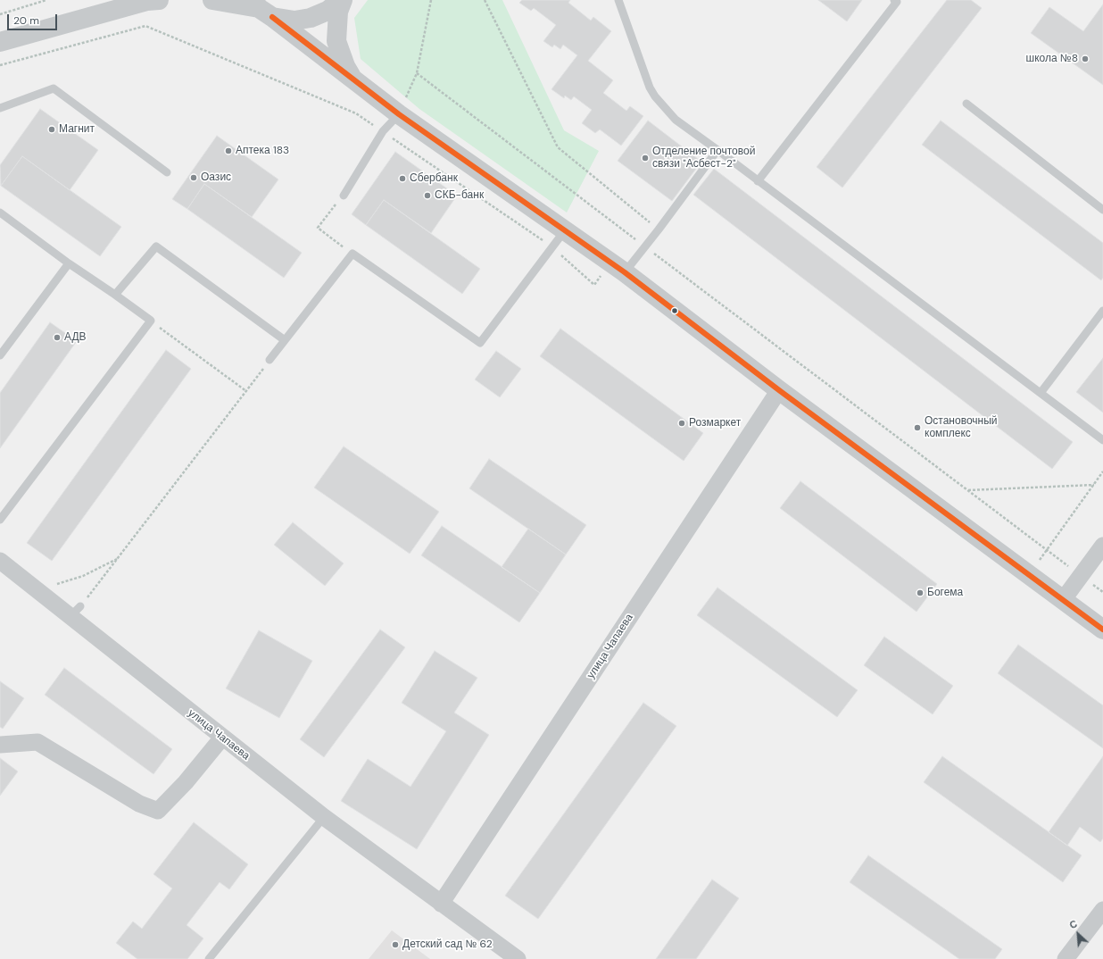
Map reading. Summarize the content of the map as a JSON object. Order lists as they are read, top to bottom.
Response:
{
  "streets": {
    "street": ["улица Чапаева"]
  },
  "places": [
    "школа №8",
    "Магнит",
    "Аптека 183",
    "Отделение почтовой связи \"Асбест-2\"",
    "Оазис",
    "Сбербанк",
    "СКБ-банк",
    "АДВ",
    "Розмаркет",
    "Остановочный комплекс",
    "Богема",
    "Детский сад № 62"
  ],
  "scale_bar": "20 m",
  "north": "top left"
}
